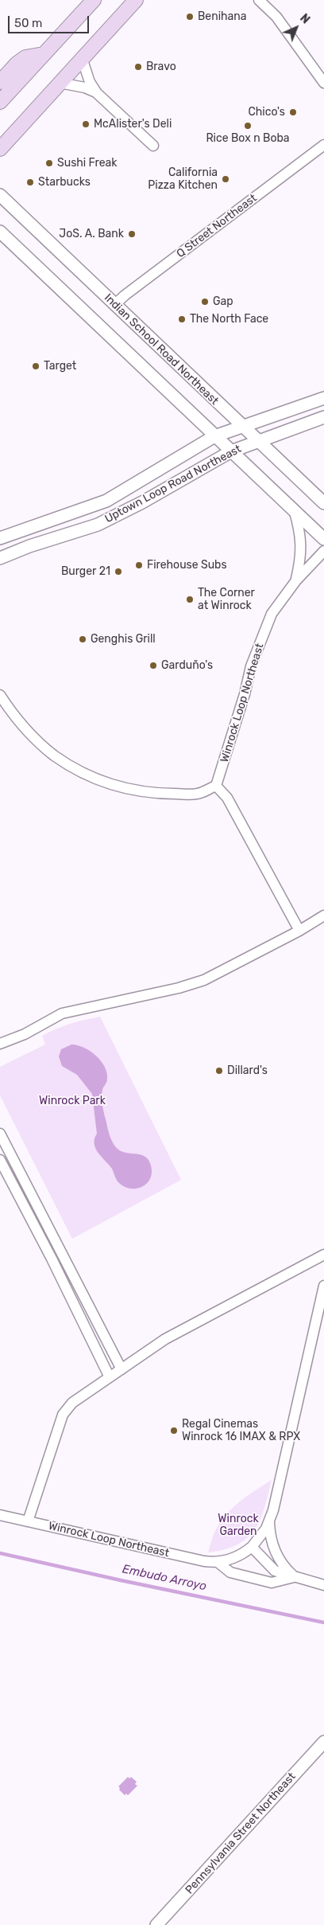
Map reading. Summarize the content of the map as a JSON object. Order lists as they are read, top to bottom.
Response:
{
  "streets": {
    "street": [
      "Q Street Northeast",
      "Indian School Road Northeast",
      "Uptown Loop Road Northeast",
      "Winrock Loop Northeast",
      "Pennsylvania Street Northeast"
    ]
  },
  "crossings": [
    ["Q Street Northeast", "Indian School Road Northeast"],
    ["Indian School Road Northeast", "Uptown Loop Road Northeast"]
  ],
  "water": ["Embudo Arroyo"],
  "parks": ["Winrock Park", "Winrock Garden"],
  "places": [
    "Benihana",
    "Bravo",
    "Chico's",
    "McAlister's Deli",
    "Rice Box n Boba",
    "Sushi Freak",
    "California Pizza Kitchen",
    "Starbucks",
    "JoS. A. Bank",
    "Gap",
    "The North Face",
    "Target",
    "Firehouse Subs",
    "Burger 21",
    "The Corner at Winrock",
    "Genghis Grill",
    "Garduño's",
    "Dillard's",
    "Regal Cinemas Winrock 16 IMAX & RPX"
  ],
  "scale_bar": "50 m",
  "north": "top right"
}
